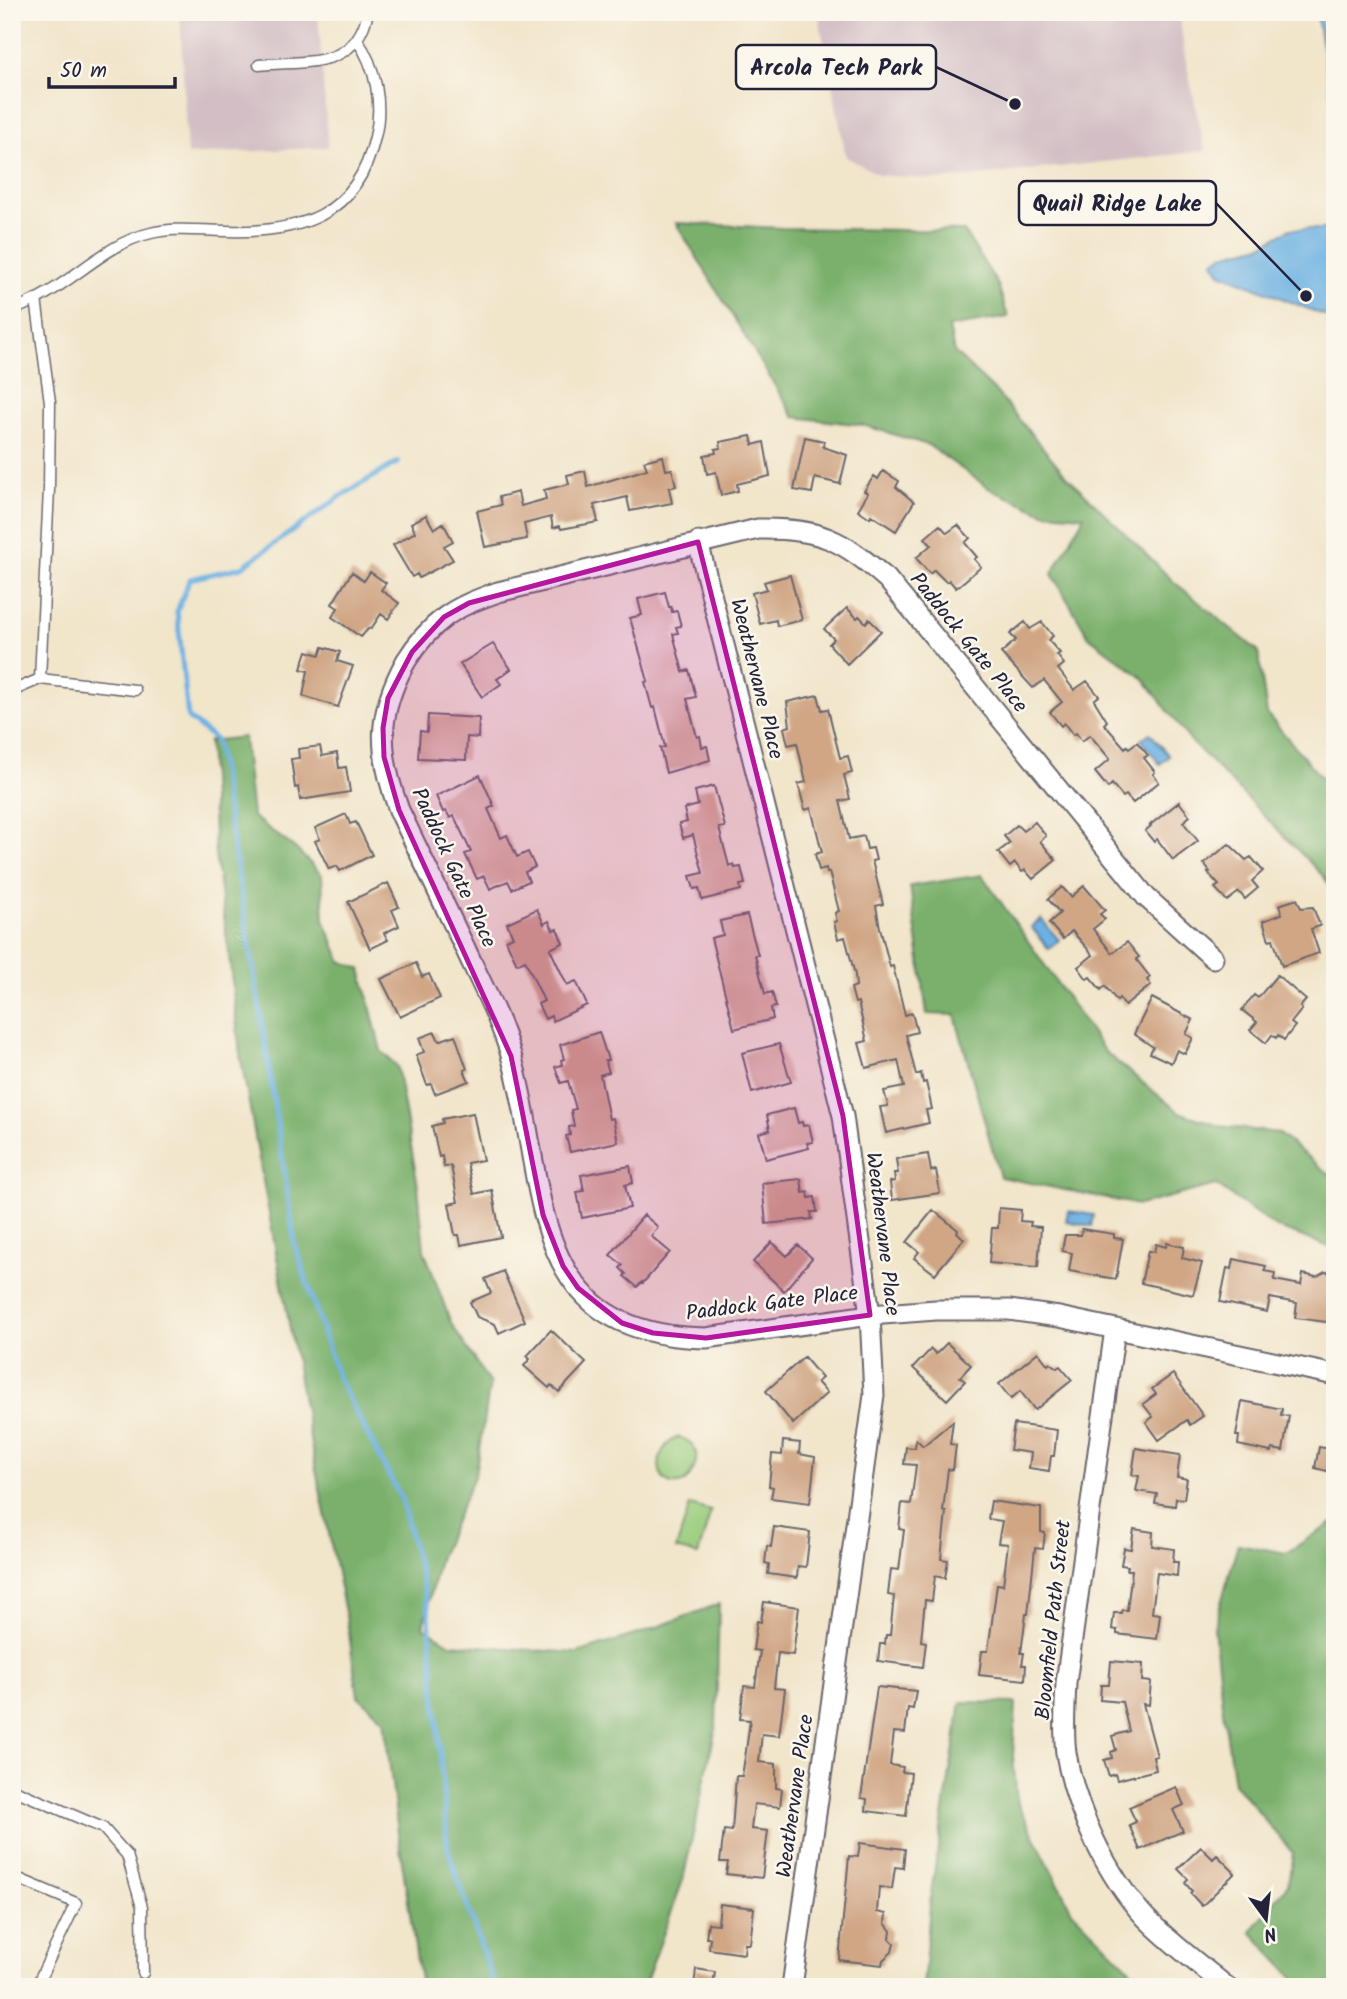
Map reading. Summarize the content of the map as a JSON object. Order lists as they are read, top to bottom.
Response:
{
  "streets": {
    "street": ["Paddock Gate Place", "Weathervane Place", "Bloomfield Path Street"]
  },
  "crossings": [
    ["Paddock Gate Place", "Weathervane Place"],
    ["Paddock Gate Place", "Bloomfield Path Street"]
  ],
  "places": ["Arcola Tech Park", "Quail Ridge Lake"],
  "scale_bar": "50 m",
  "north": "bottom"
}
